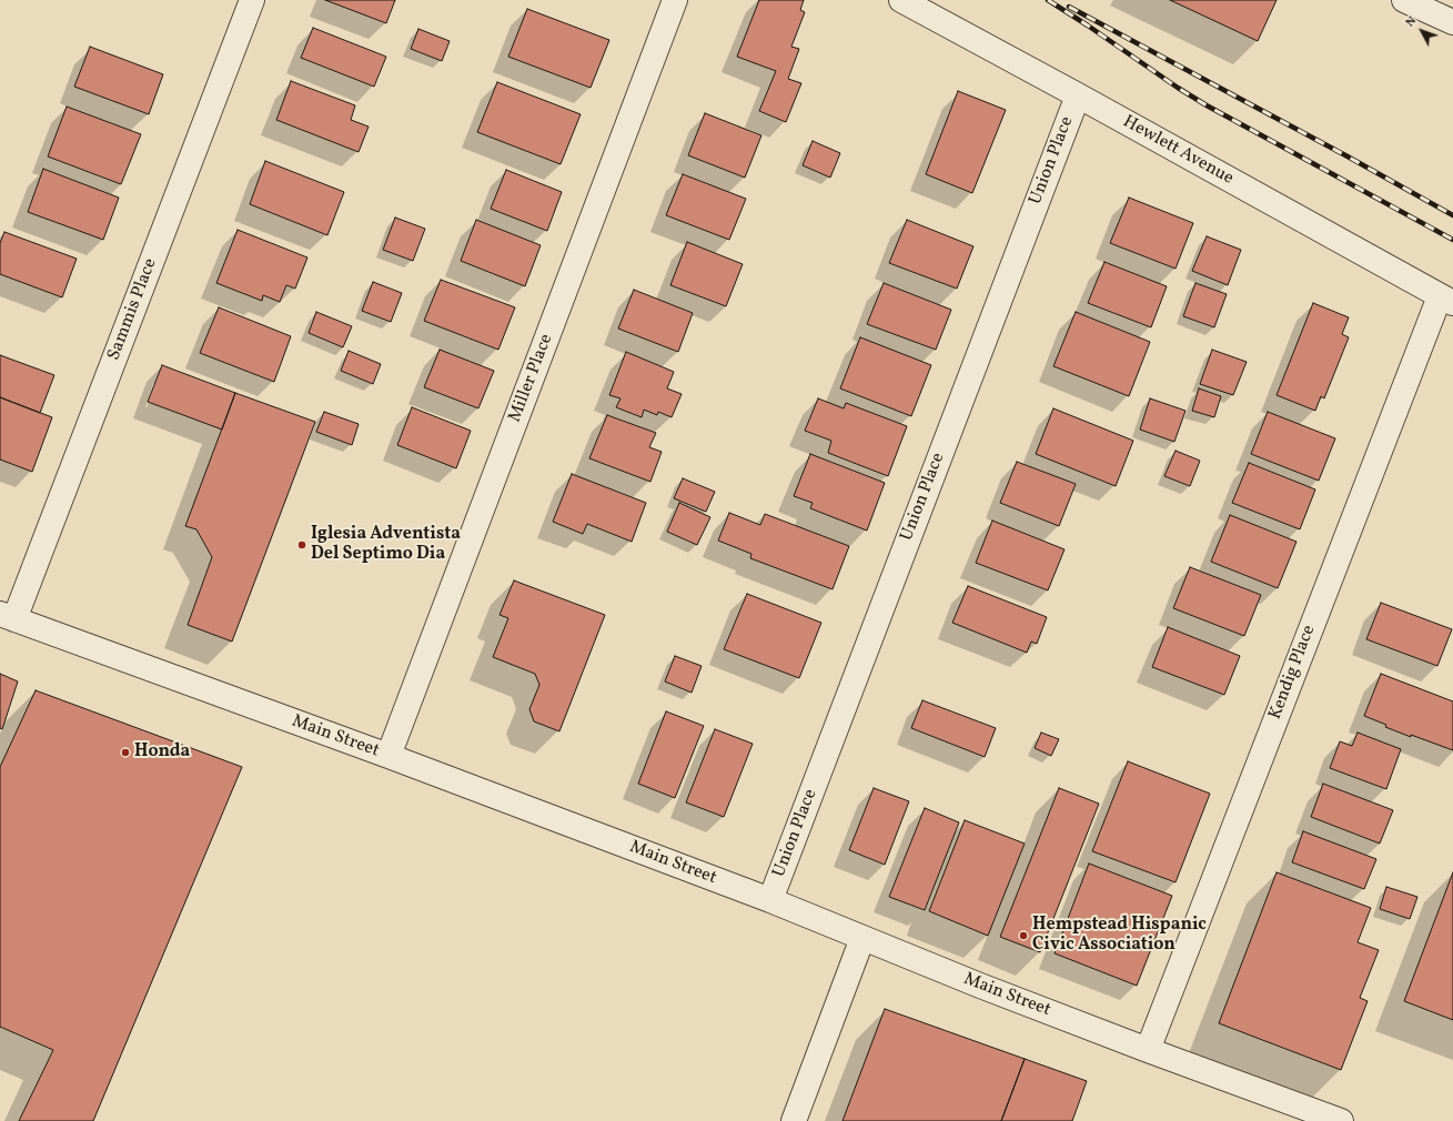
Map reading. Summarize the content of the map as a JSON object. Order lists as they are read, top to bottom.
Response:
{
  "streets": {
    "street": [
      "Hewlett Avenue",
      "Union Place",
      "Sammis Place",
      "Miller Place",
      "Kendig Place",
      "Main Street"
    ]
  },
  "crossings": [
    ["Hewlett Avenue", "Union Place"],
    ["Hewlett Avenue", "Kendig Place"],
    ["Union Place", "Main Street"],
    ["Sammis Place", "Main Street"],
    ["Miller Place", "Main Street"],
    ["Kendig Place", "Main Street"]
  ],
  "places": ["Iglesia Adventista Del Septimo Dia", "Honda", "Hempstead Hispanic Civic Association"],
  "north": "top left"
}
